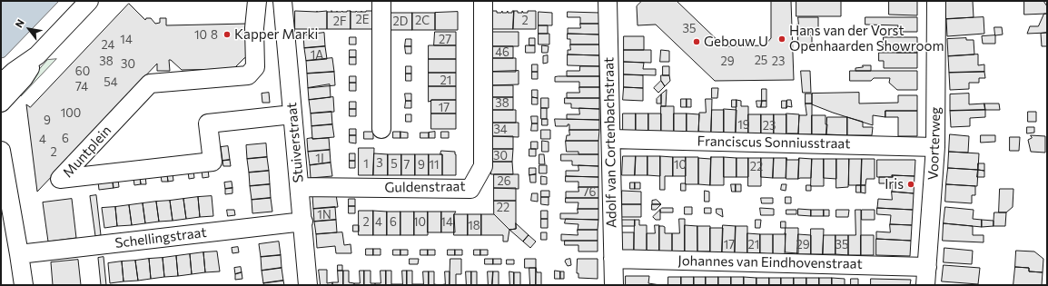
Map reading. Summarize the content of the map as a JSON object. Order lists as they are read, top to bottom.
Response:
{
  "streets": {
    "street": [
      "Stuiverstraat",
      "Adolf van Cortenbachstraat",
      "Franciscus Sonniusstraat",
      "Voorterweg",
      "Muntplein",
      "Guldenstraat",
      "Schellingstraat",
      "Johannes van Eindhovenstraat"
    ]
  },
  "crossings": [
    ["Stuiverstraat", "Muntplein"],
    ["Stuiverstraat", "Guldenstraat"],
    ["Stuiverstraat", "Schellingstraat"],
    ["Adolf van Cortenbachstraat", "Franciscus Sonniusstraat"],
    ["Adolf van Cortenbachstraat", "Johannes van Eindhovenstraat"],
    ["Franciscus Sonniusstraat", "Voorterweg"],
    ["Voorterweg", "Johannes van Eindhovenstraat"]
  ],
  "places": [
    "Kapper Marki",
    "Hans van der Vorst Openhaarden Showroom",
    "Gebouw U",
    "Iris"
  ],
  "house_numbers": [
    "2E",
    "2C",
    "2",
    "2F",
    "2D",
    "35",
    "10",
    "8",
    "14",
    "27",
    "24",
    "46",
    "1A",
    "25",
    "38",
    "29",
    "23",
    "30",
    "60",
    "21",
    "54",
    "74",
    "38",
    "17",
    "100",
    "9",
    "19",
    "23",
    "34",
    "6",
    "4",
    "2",
    "30",
    "1J",
    "3",
    "1",
    "5",
    "7",
    "9",
    "11",
    "10",
    "22",
    "26",
    "76",
    "22",
    "1N",
    "2",
    "4",
    "6",
    "10",
    "14",
    "18",
    "17",
    "21",
    "29",
    "35"
  ],
  "north": "top left"
}
